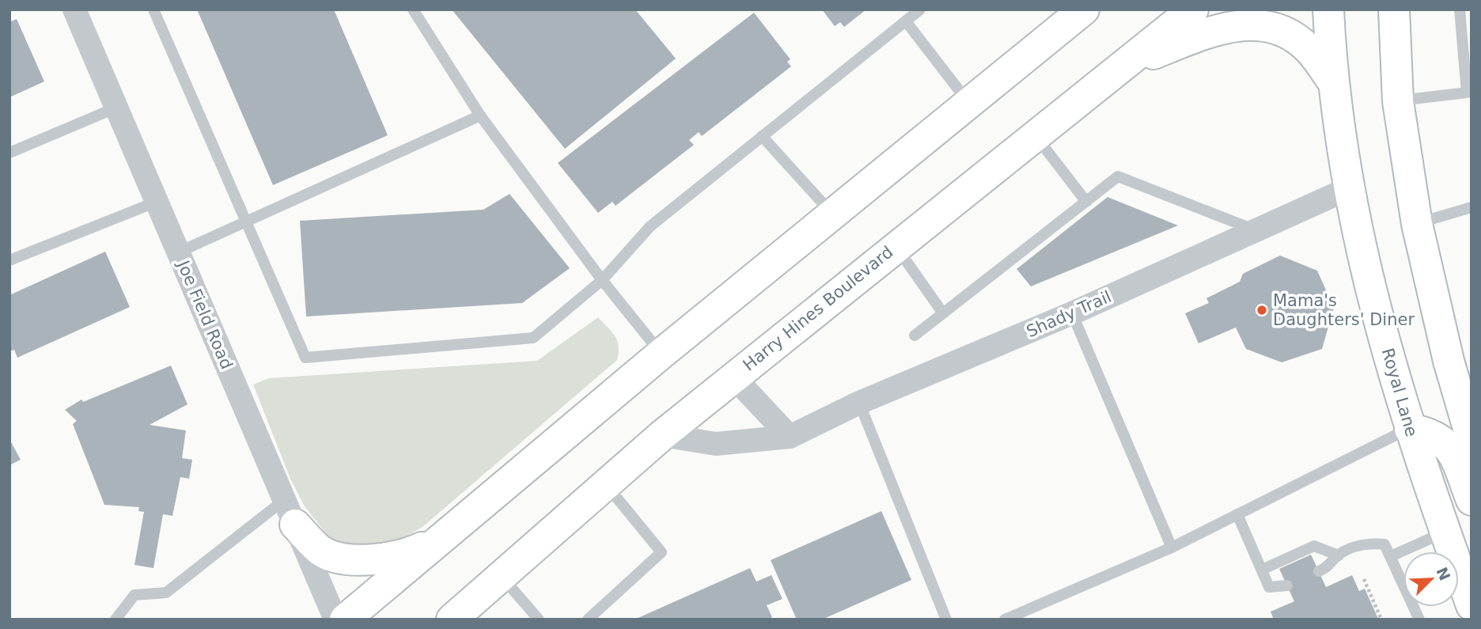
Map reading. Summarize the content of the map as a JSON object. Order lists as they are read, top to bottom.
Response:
{
  "streets": {
    "main road": ["Harry Hines Boulevard", "Royal Lane"],
    "street": ["Shady Trail", "Joe Field Road"]
  },
  "crossings": [
    ["Harry Hines Boulevard", "Shady Trail"],
    ["Shady Trail", "Royal Lane"]
  ],
  "places": ["Mama's Daughters' Diner"],
  "north": "top right"
}
